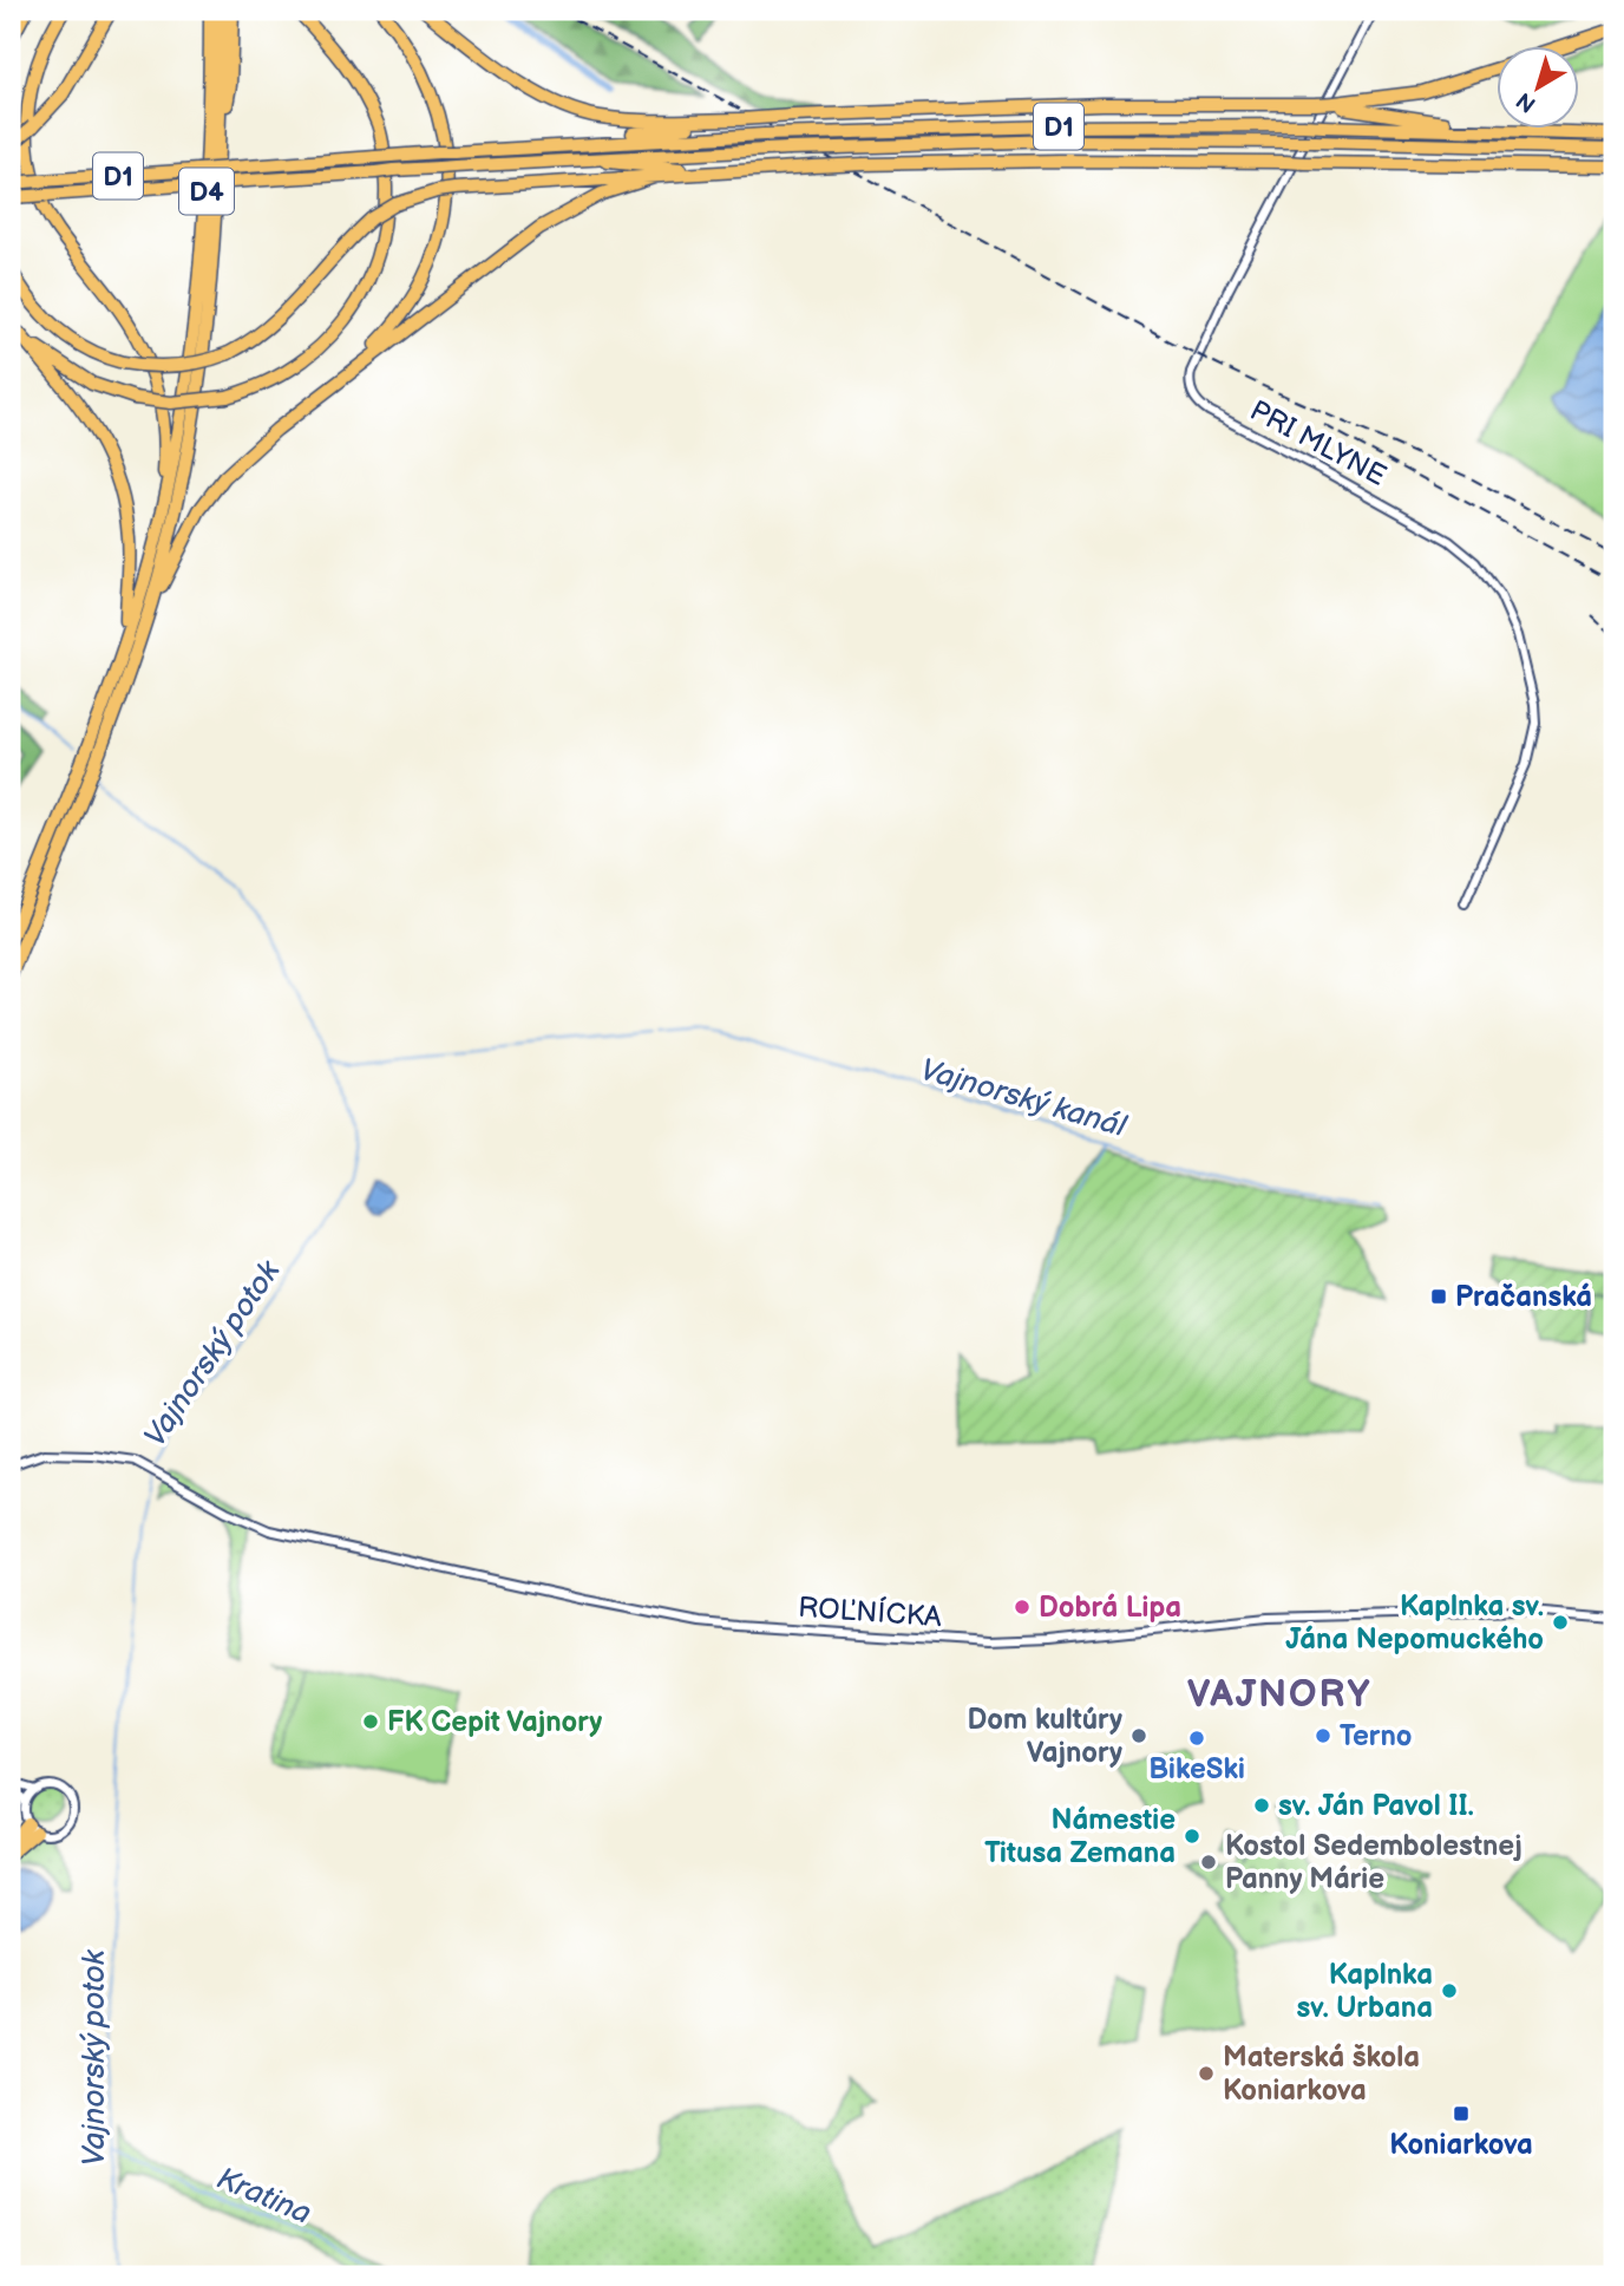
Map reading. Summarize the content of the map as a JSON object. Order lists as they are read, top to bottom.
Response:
{
  "streets": {
    "highway": ["D1", "D4"],
    "street": ["PRI MLYNE", "ROĽNÍCKA"]
  },
  "districts": ["VAJNORY"],
  "water": ["Vajnorský kanál", "Vajnorský potok", "Kratina"],
  "places": {
    "transit": ["Pračanská", "Koniarkova"],
    "other": [
      "Dobrá Lipa",
      "Kaplnka sv. Jána Nepomuckého",
      "FK Cepit Vajnory",
      "Dom kultúry Vajnory",
      "Terno",
      "BikeSki",
      "sv. Ján Pavol II.",
      "Námestie Titusa Zemana",
      "Kostol Sedembolestnej Panny Márie",
      "Kaplnka sv. Urbana",
      "Materská škola Koniarkova"
    ]
  },
  "north": "bottom left"
}
